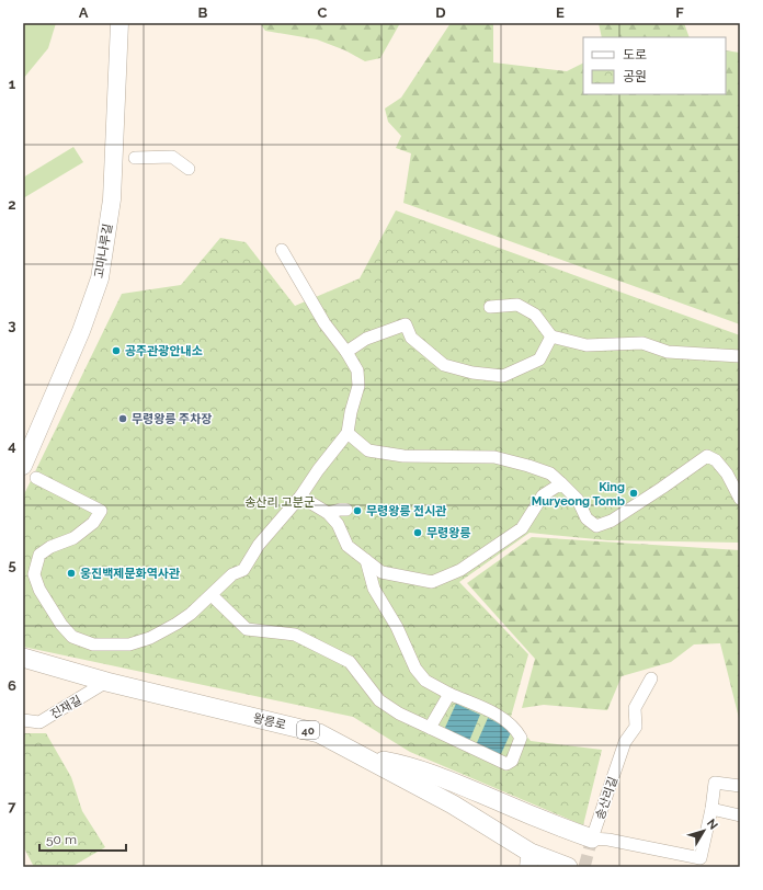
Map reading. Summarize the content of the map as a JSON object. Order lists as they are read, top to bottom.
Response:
{
  "streets": {
    "main road": ["고마나루길", "왕릉로", "40"],
    "street": ["진재길", "송산리길"]
  },
  "crossings": [
    ["진재길", "왕릉로"]
  ],
  "parks": ["송산리 고분군"],
  "places": [
    "공주관광안내소",
    "무령왕릉 주차장",
    "King Muryeong Tomb",
    "무령왕릉 전시관",
    "무령왕릉",
    "웅진백제문화역사관"
  ],
  "legend": ["도로", "공원"],
  "scale_bar": "50 m",
  "north": "top right",
  "grid": {
    "columns": [
      "A",
      "B",
      "C",
      "D",
      "E",
      "F"
    ],
    "rows": [
      "1",
      "2",
      "3",
      "4",
      "5",
      "6",
      "7"
    ]
  }
}
